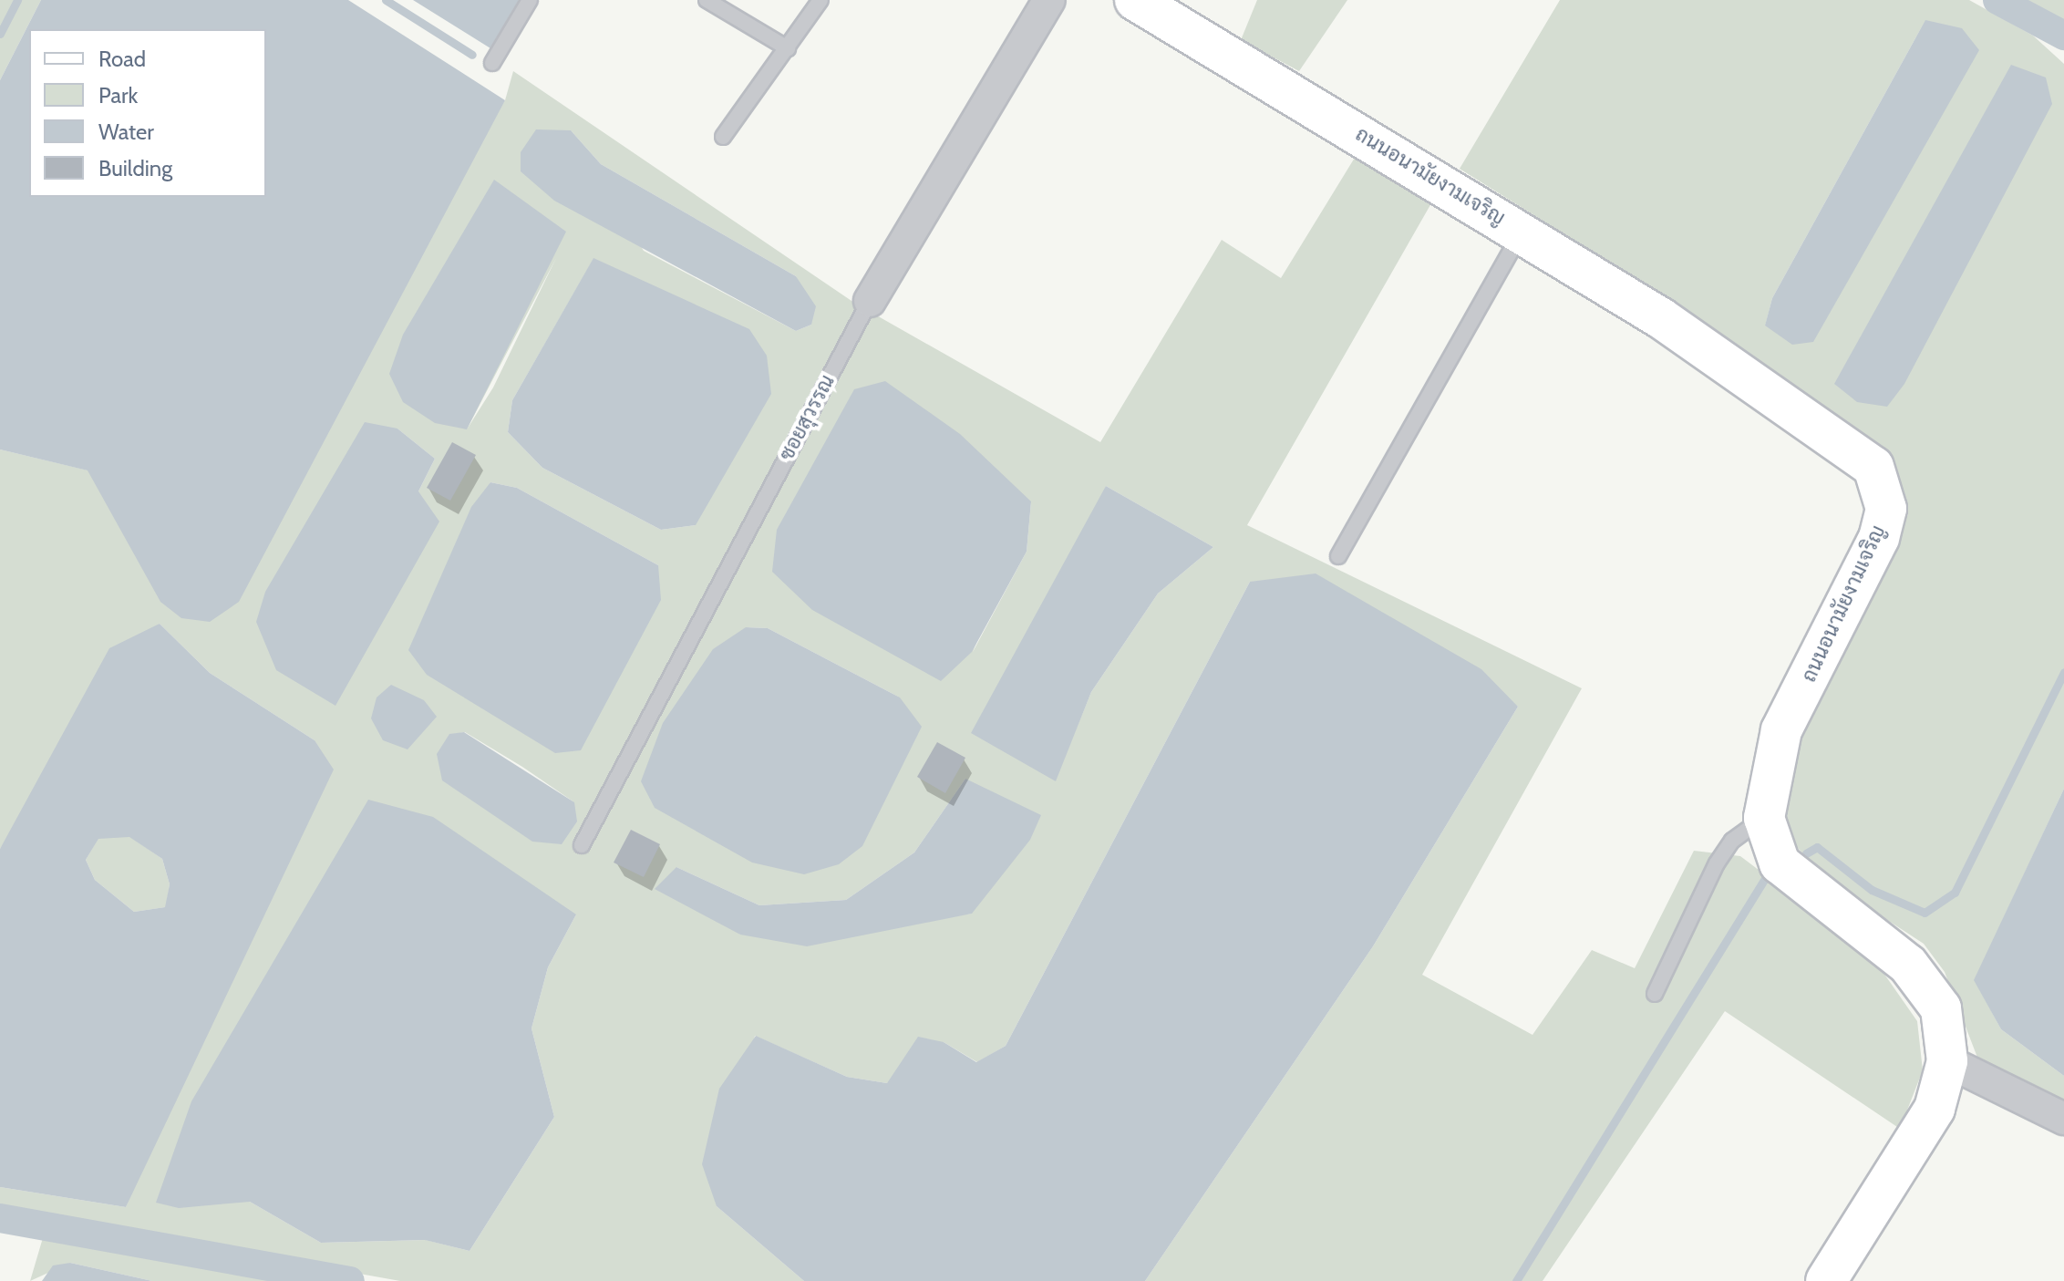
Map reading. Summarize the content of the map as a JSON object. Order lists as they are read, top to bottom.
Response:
{
  "streets": {
    "street": ["ถนนอนามัยงามเจริญ", "ซอยสุวรรณ"]
  },
  "legend": [
    "Road",
    "Park",
    "Water",
    "Building"
  ]
}
